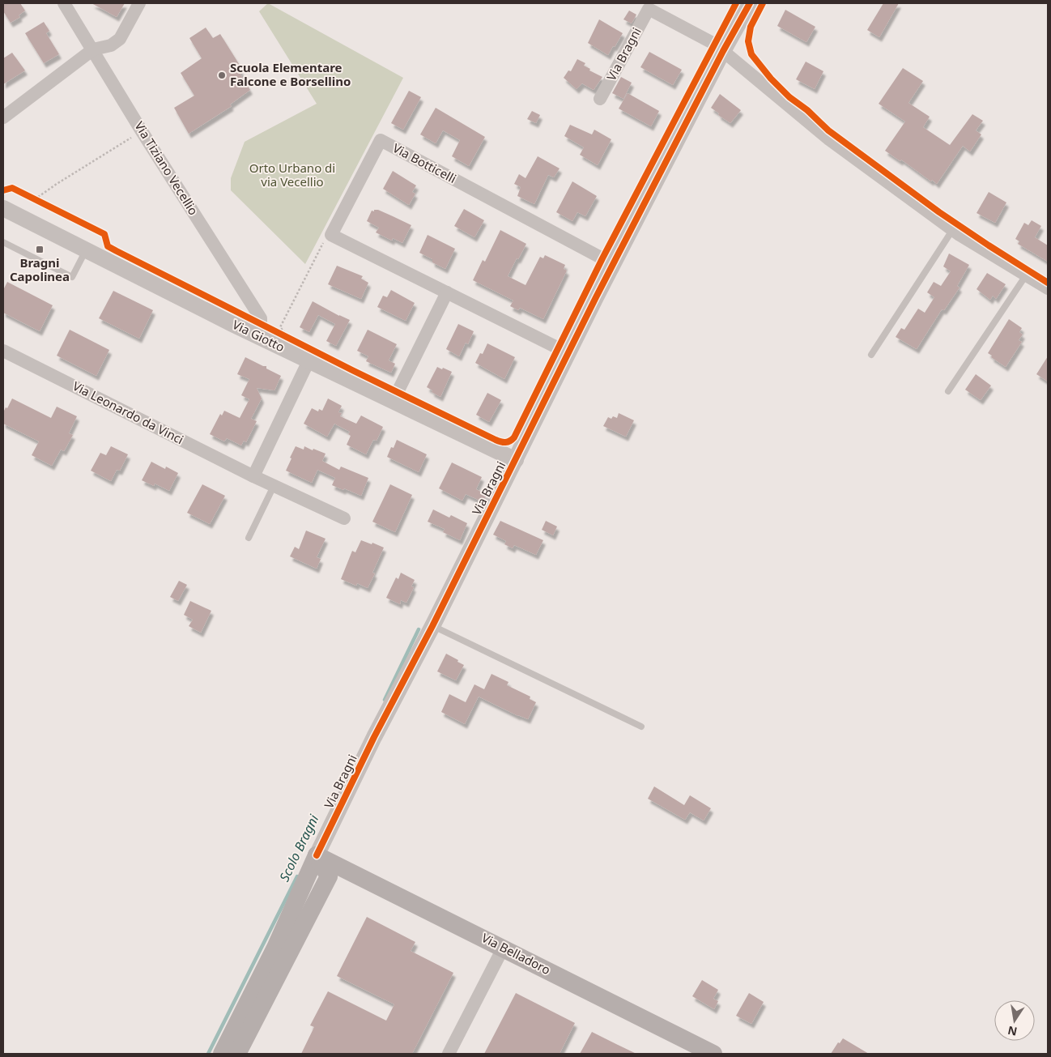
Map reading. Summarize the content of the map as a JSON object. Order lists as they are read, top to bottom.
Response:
{
  "streets": {
    "main road": ["Via Bragni", "Via Belladoro"],
    "street": [
      "Via Botticelli",
      "Via Tiziano Vecellio",
      "Via Giotto",
      "Via Leonardo da Vinci"
    ]
  },
  "crossings": [
    ["Via Bragni", "Via Botticelli"],
    ["Via Bragni", "Via Giotto"],
    ["Via Tiziano Vecellio", "Via Giotto"]
  ],
  "water": ["Scolo Bragni"],
  "parks": ["Orto Urbano di via Vecellio"],
  "places": {
    "other": ["Scuola Elementare Falcone e Borsellino"],
    "transit": ["Bragni Capolinea"]
  },
  "north": "bottom"
}
